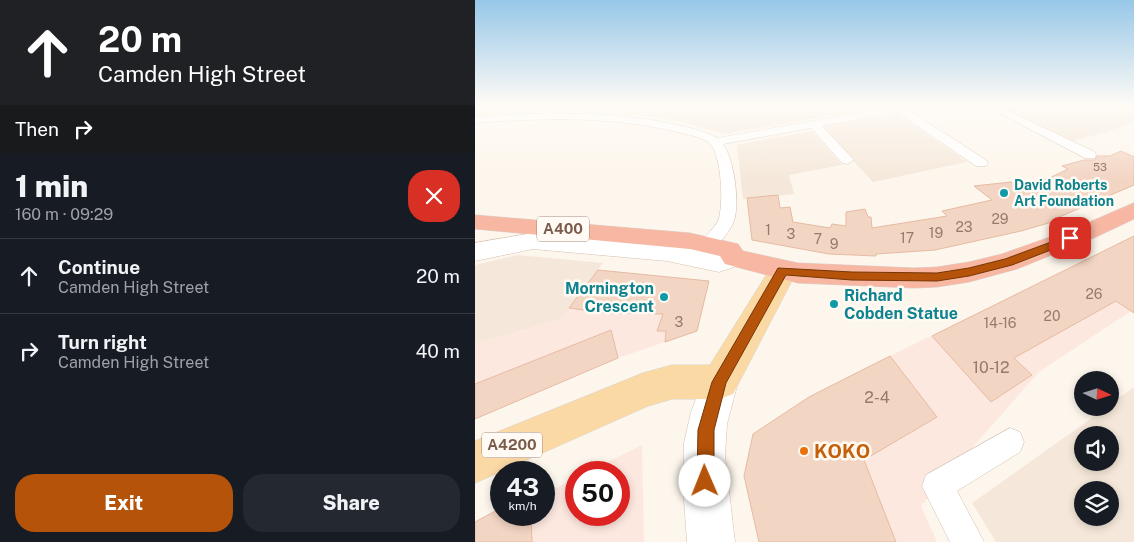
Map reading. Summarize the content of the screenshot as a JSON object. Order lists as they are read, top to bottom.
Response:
{
  "streets": {
    "highway": ["A400"],
    "main road": ["A4200"]
  },
  "places": [
    "David Roberts Art Foundation",
    "Mornington Crescent",
    "Richard Cobden Statue",
    "KOKO"
  ],
  "house_numbers": [
    "53",
    "29",
    "23",
    "1",
    "19",
    "3",
    "17",
    "7",
    "9",
    "26",
    "20",
    "3",
    "14-16",
    "10-12",
    "2-4"
  ],
  "north": "right",
  "page": {
    "turn": ["20 m", "Camden High Street"],
    "then": "Then",
    "heading": ["1 min", "160 m · 09:29"],
    "list": [
      {
        "name": "Continue",
        "note": "Camden High Street",
        "value": "20 m"
      },
      {
        "name": "Turn right",
        "note": "Camden High Street",
        "value": "40 m"
      }
    ],
    "speed": "43 km/h",
    "limit": "50",
    "buttons": ["Exit", "Share"]
  }
}
